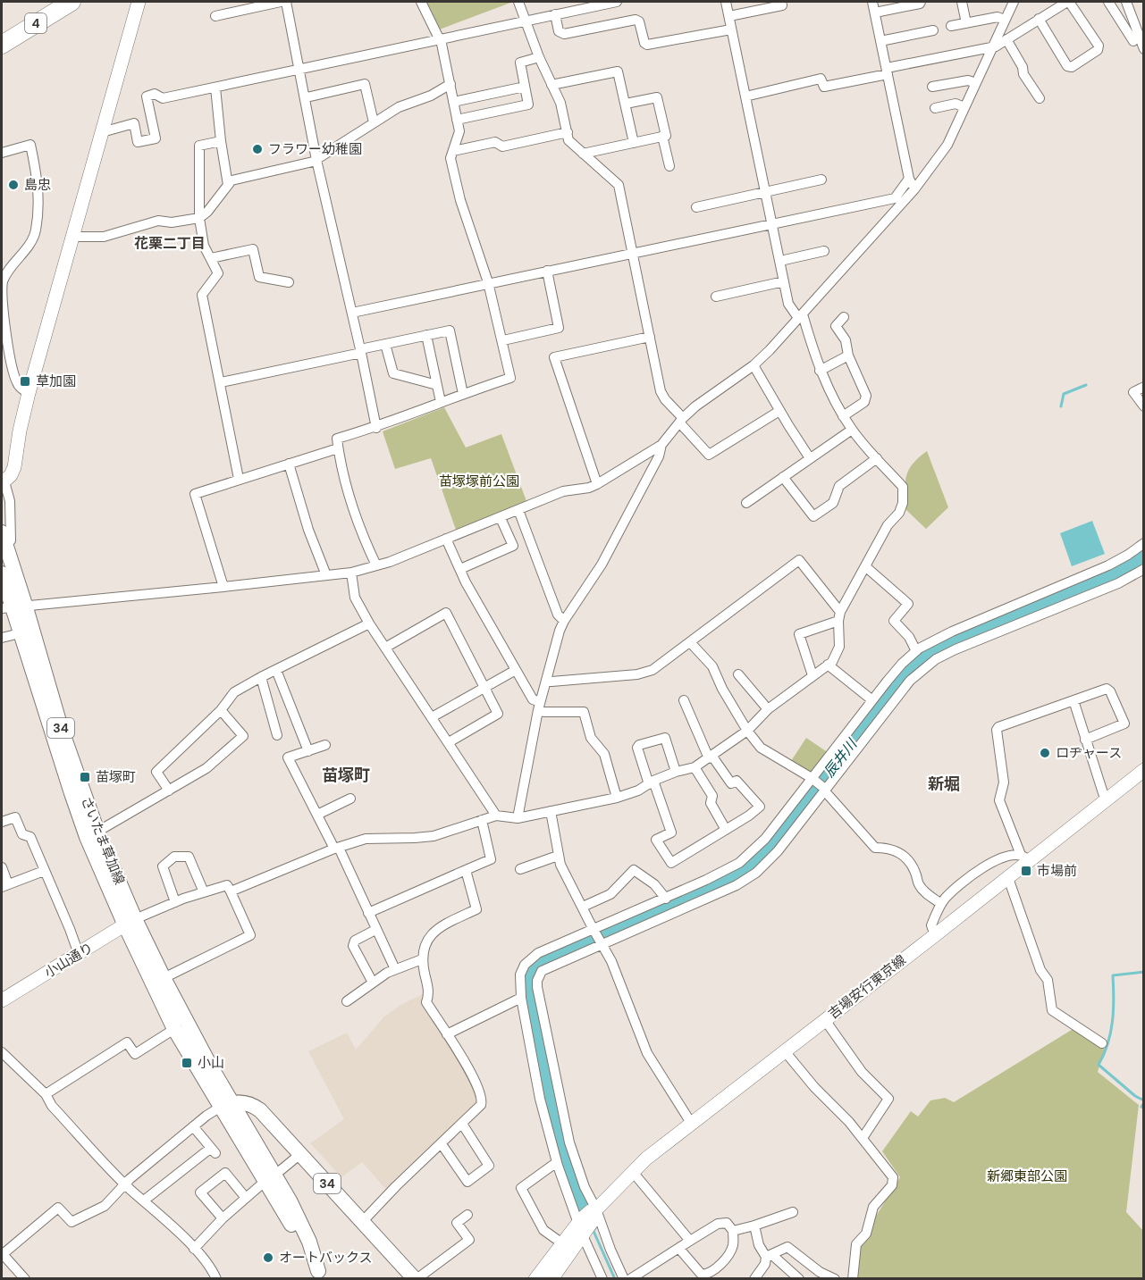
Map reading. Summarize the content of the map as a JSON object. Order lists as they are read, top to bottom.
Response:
{
  "streets": {
    "highway": ["4"],
    "main road": [
      "34",
      "さいたま草加線",
      "小山通り",
      "吉場安行東京線"
    ]
  },
  "crossings": [
    ["34", "さいたま草加線"],
    ["さいたま草加線", "小山通り"]
  ],
  "districts": ["花栗二丁目", "苗塚町", "新堀"],
  "water": ["辰井川"],
  "parks": ["苗塚塚前公園", "新郷東部公園"],
  "places": {
    "other": [
      "フラワー幼稚園",
      "島忠",
      "ロヂャース",
      "オートバックス"
    ],
    "transit": [
      "草加園",
      "苗塚町",
      "市場前",
      "小山"
    ]
  }
}
